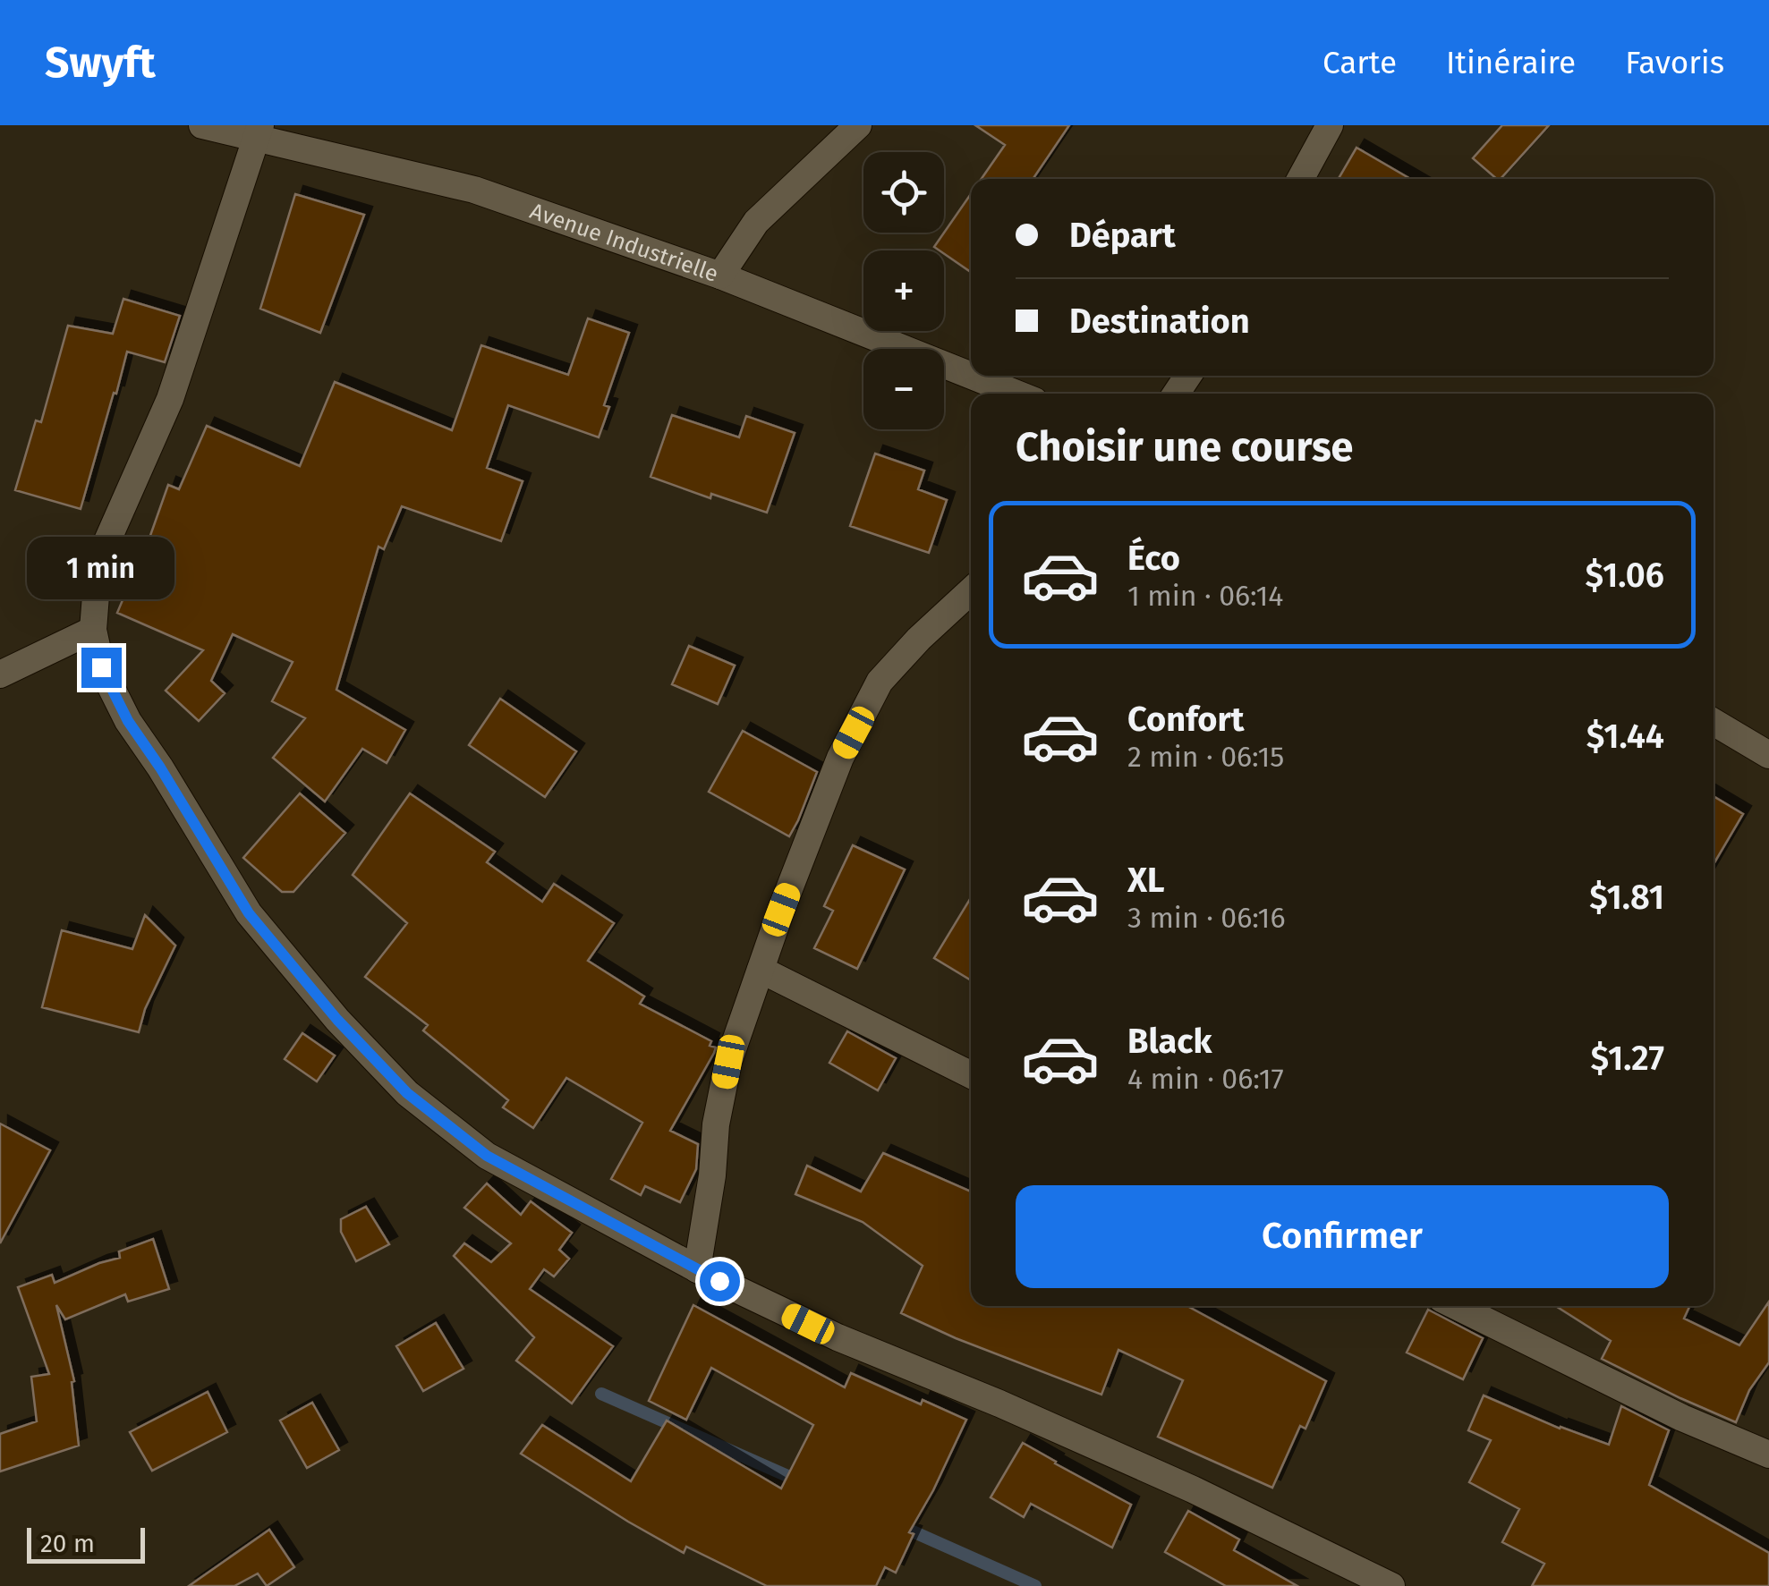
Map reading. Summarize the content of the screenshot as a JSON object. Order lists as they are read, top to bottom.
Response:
{
  "streets": {
    "street": ["Avenue Industrielle"]
  },
  "scale_bar": "20 m",
  "page": {
    "header": "Swyft",
    "nav": ["Carte", "Itinéraire", "Favoris"],
    "map_buttons": ["+", "−"],
    "banner": ["Départ", "Destination"],
    "heading": "Choisir une course",
    "list": [
      {
        "name": "Éco",
        "note": "1 min · 06:14",
        "value": "$1.06"
      },
      {
        "name": "Confort",
        "note": "2 min · 06:15",
        "value": "$1.44"
      },
      {
        "name": "XL",
        "note": "3 min · 06:16",
        "value": "$1.81"
      },
      {
        "name": "Black",
        "note": "4 min · 06:17",
        "value": "$1.27"
      }
    ],
    "bubble": "1 min",
    "buttons": "Confirmer",
    "scale": "20 m"
  }
}
